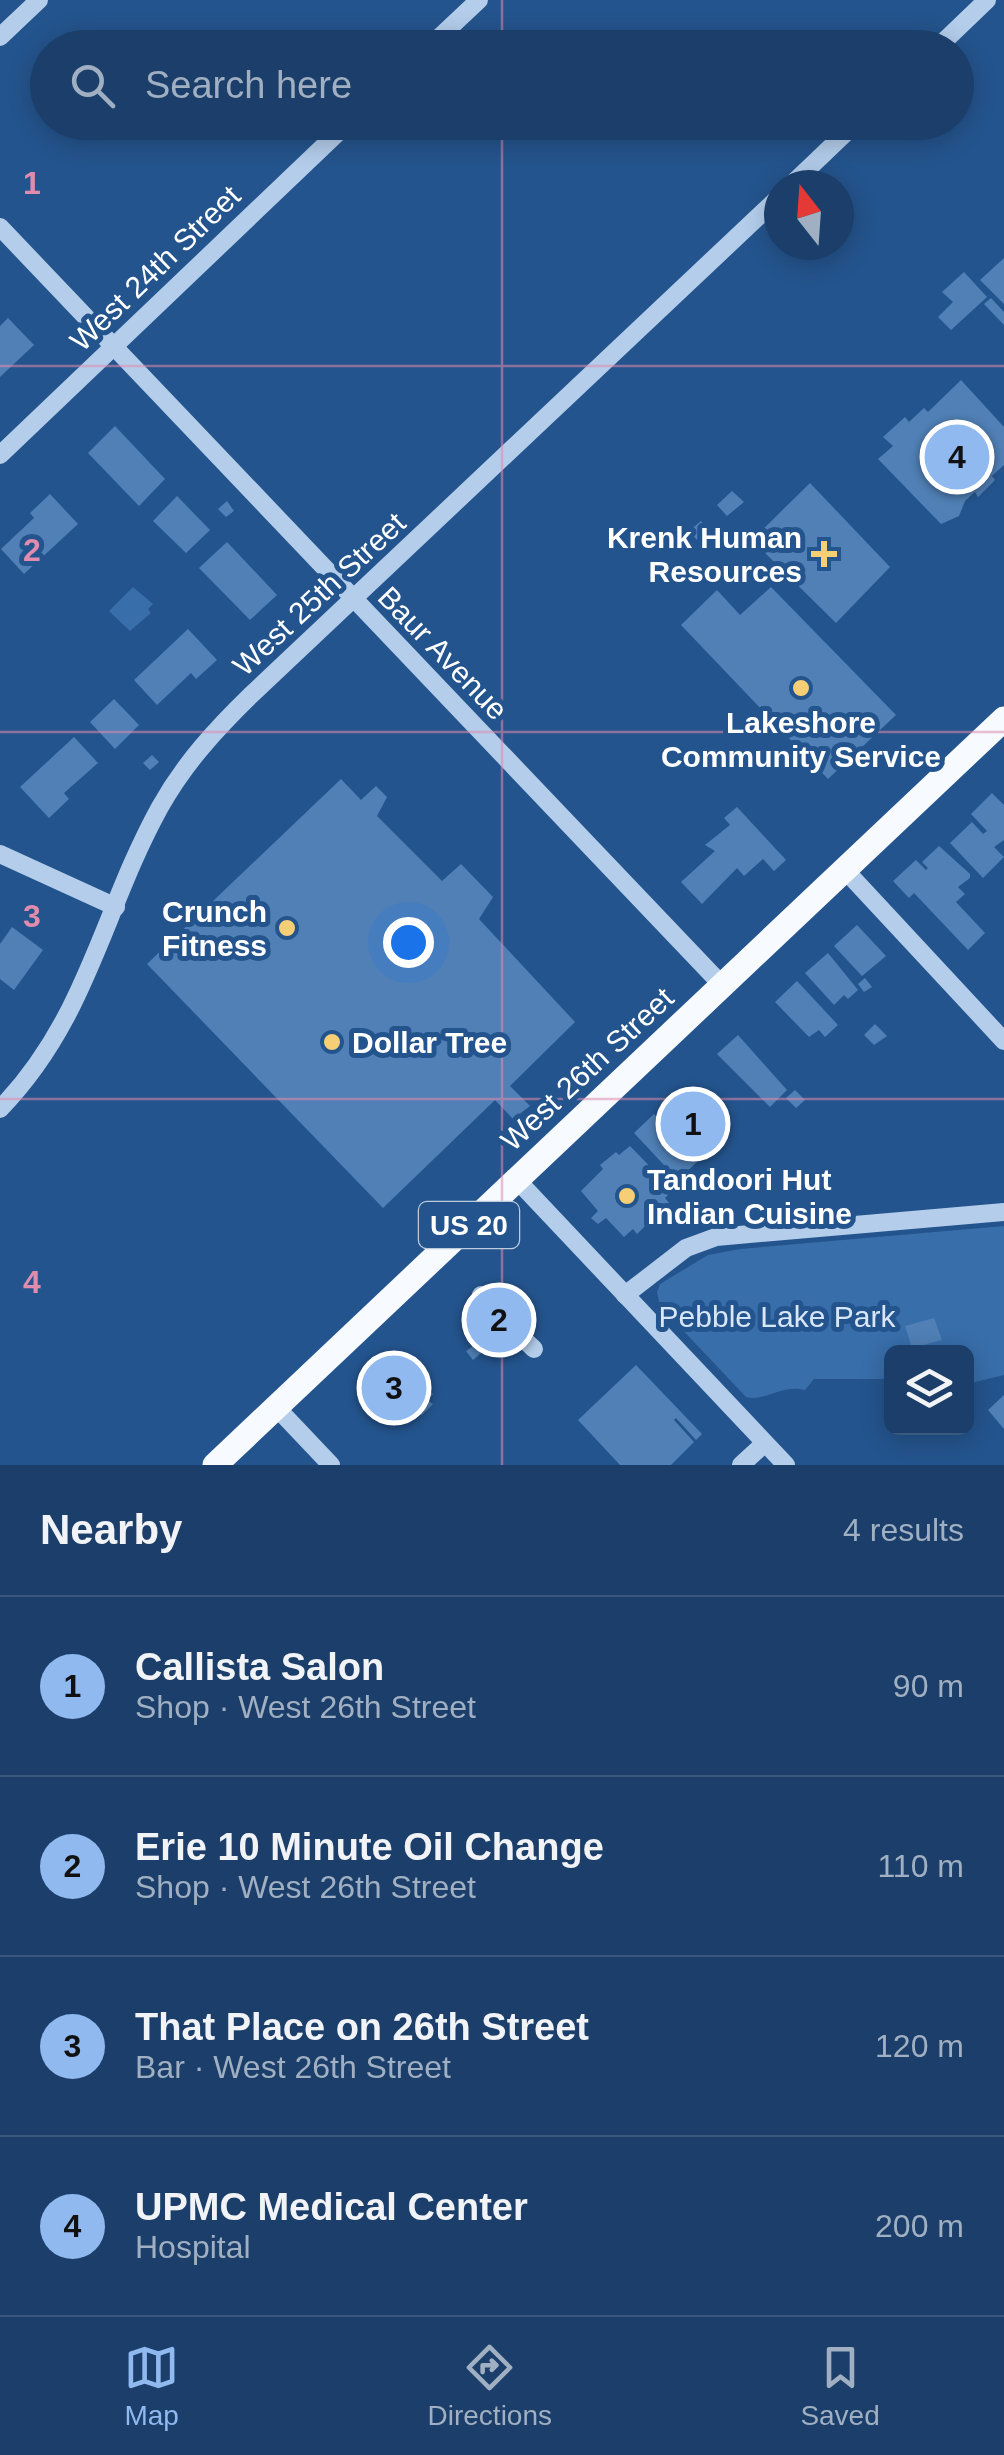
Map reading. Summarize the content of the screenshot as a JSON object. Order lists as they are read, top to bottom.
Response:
{
  "streets": {
    "main road": ["West 26th Street", "US 20"],
    "street": ["West 24th Street", "West 25th Street", "Baur Avenue"]
  },
  "crossings": [
    ["West 24th Street", "Baur Avenue"],
    ["West 25th Street", "Baur Avenue"],
    ["Baur Avenue", "West 26th Street"]
  ],
  "parks": ["Pebble Lake Park"],
  "places": {
    "health": ["Krenk Human Resources"],
    "other": [
      "Lakeshore Community Service",
      "Crunch Fitness",
      "Dollar Tree",
      "Tandoori Hut Indian Cuisine"
    ]
  },
  "north": "top",
  "page": {
    "search": "Search here",
    "pins": [
      "4",
      "1",
      "2",
      "3"
    ],
    "heading": ["Nearby", "4 results"],
    "list": [
      {
        "mark": "1",
        "name": "Callista Salon",
        "note": "Shop · West 26th Street",
        "value": "90 m"
      },
      {
        "mark": "2",
        "name": "Erie 10 Minute Oil Change",
        "note": "Shop · West 26th Street",
        "value": "110 m"
      },
      {
        "mark": "3",
        "name": "That Place on 26th Street",
        "note": "Bar · West 26th Street",
        "value": "120 m"
      },
      {
        "mark": "4",
        "name": "UPMC Medical Center",
        "note": "Hospital",
        "value": "200 m"
      }
    ],
    "nav": ["Map", "Directions", "Saved"]
  },
  "grid": {
    "rows": [
      "1",
      "2",
      "3",
      "4"
    ]
  }
}
